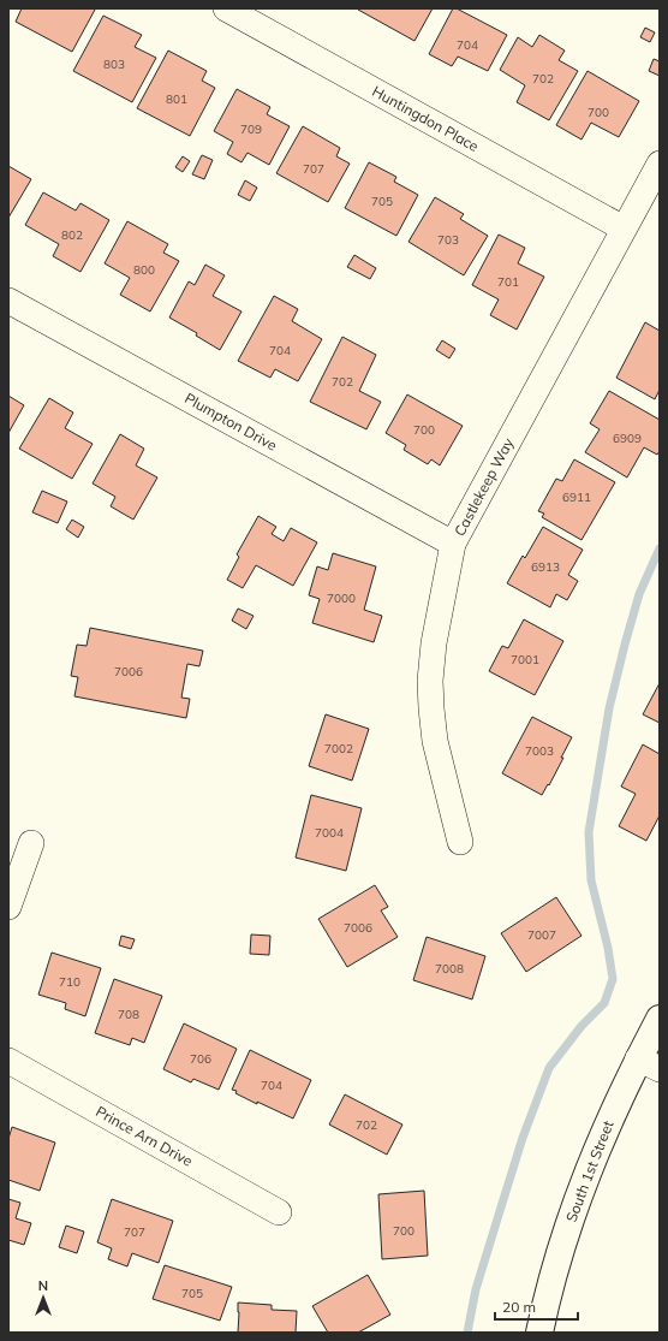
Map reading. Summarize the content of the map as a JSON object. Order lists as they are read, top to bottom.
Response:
{
  "streets": {
    "main road": ["South 1st Street"],
    "street": [
      "Huntingdon Place",
      "Plumpton Drive",
      "Castlekeep Way",
      "Prince Arn Drive"
    ]
  },
  "crossings": [
    ["Huntingdon Place", "Castlekeep Way"],
    ["Plumpton Drive", "Castlekeep Way"]
  ],
  "house_numbers": [
    "704",
    "803",
    "702",
    "801",
    "700",
    "709",
    "707",
    "705",
    "802",
    "703",
    "800",
    "701",
    "704",
    "702",
    "700",
    "6909",
    "6911",
    "6913",
    "7000",
    "7001",
    "7006",
    "7002",
    "7003",
    "7004",
    "7006",
    "7007",
    "7008",
    "710",
    "708",
    "706",
    "704",
    "702",
    "700",
    "707",
    "705"
  ],
  "scale_bar": "20 m",
  "north": "top"
}
